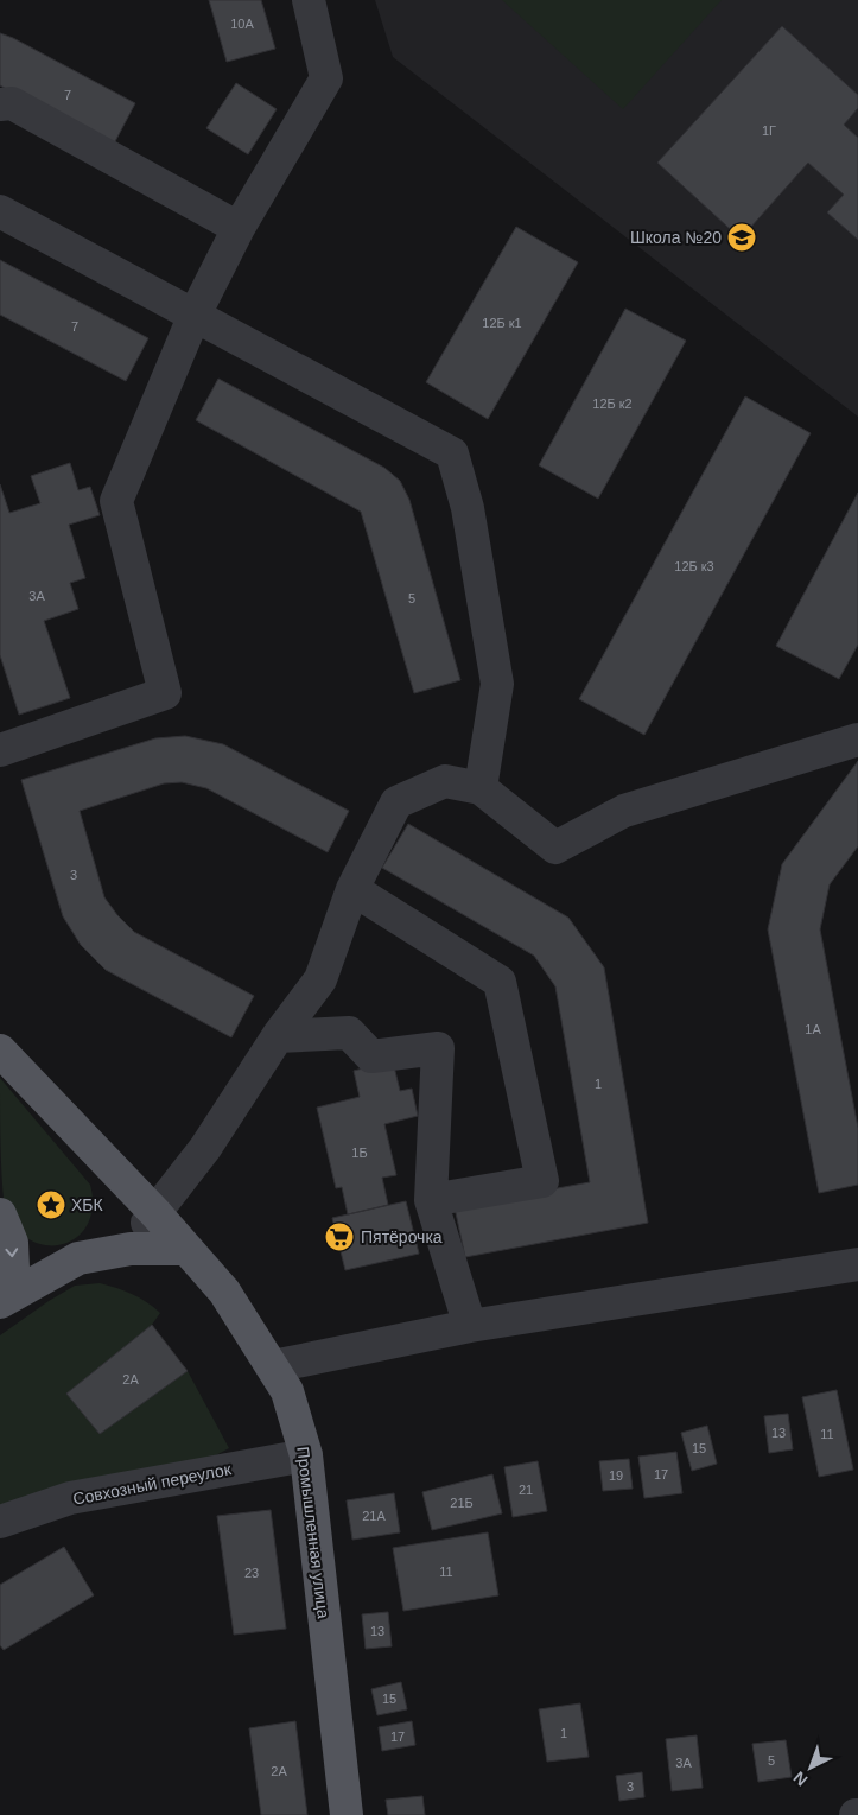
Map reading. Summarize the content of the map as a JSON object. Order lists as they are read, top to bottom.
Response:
{
  "streets": {
    "main road": ["Промышленная улица"],
    "street": ["Совхозный переулок"]
  },
  "crossings": [
    ["Совхозный переулок", "Промышленная улица"]
  ],
  "places": {
    "school or university": ["Школа №20"],
    "place": ["ХБК"],
    "supermarket": ["Пятёрочка"]
  },
  "house_numbers": [
    "10А",
    "7",
    "1Г",
    "12Б к1",
    "7",
    "12Б к2",
    "12Б к3",
    "3А",
    "5",
    "3",
    "1А",
    "1",
    "1Б",
    "2А",
    "13",
    "11",
    "15",
    "17",
    "19",
    "21",
    "21Б",
    "21А",
    "11",
    "23",
    "13",
    "15",
    "1",
    "17",
    "5",
    "3А",
    "2А",
    "3"
  ],
  "north": "bottom left"
}
